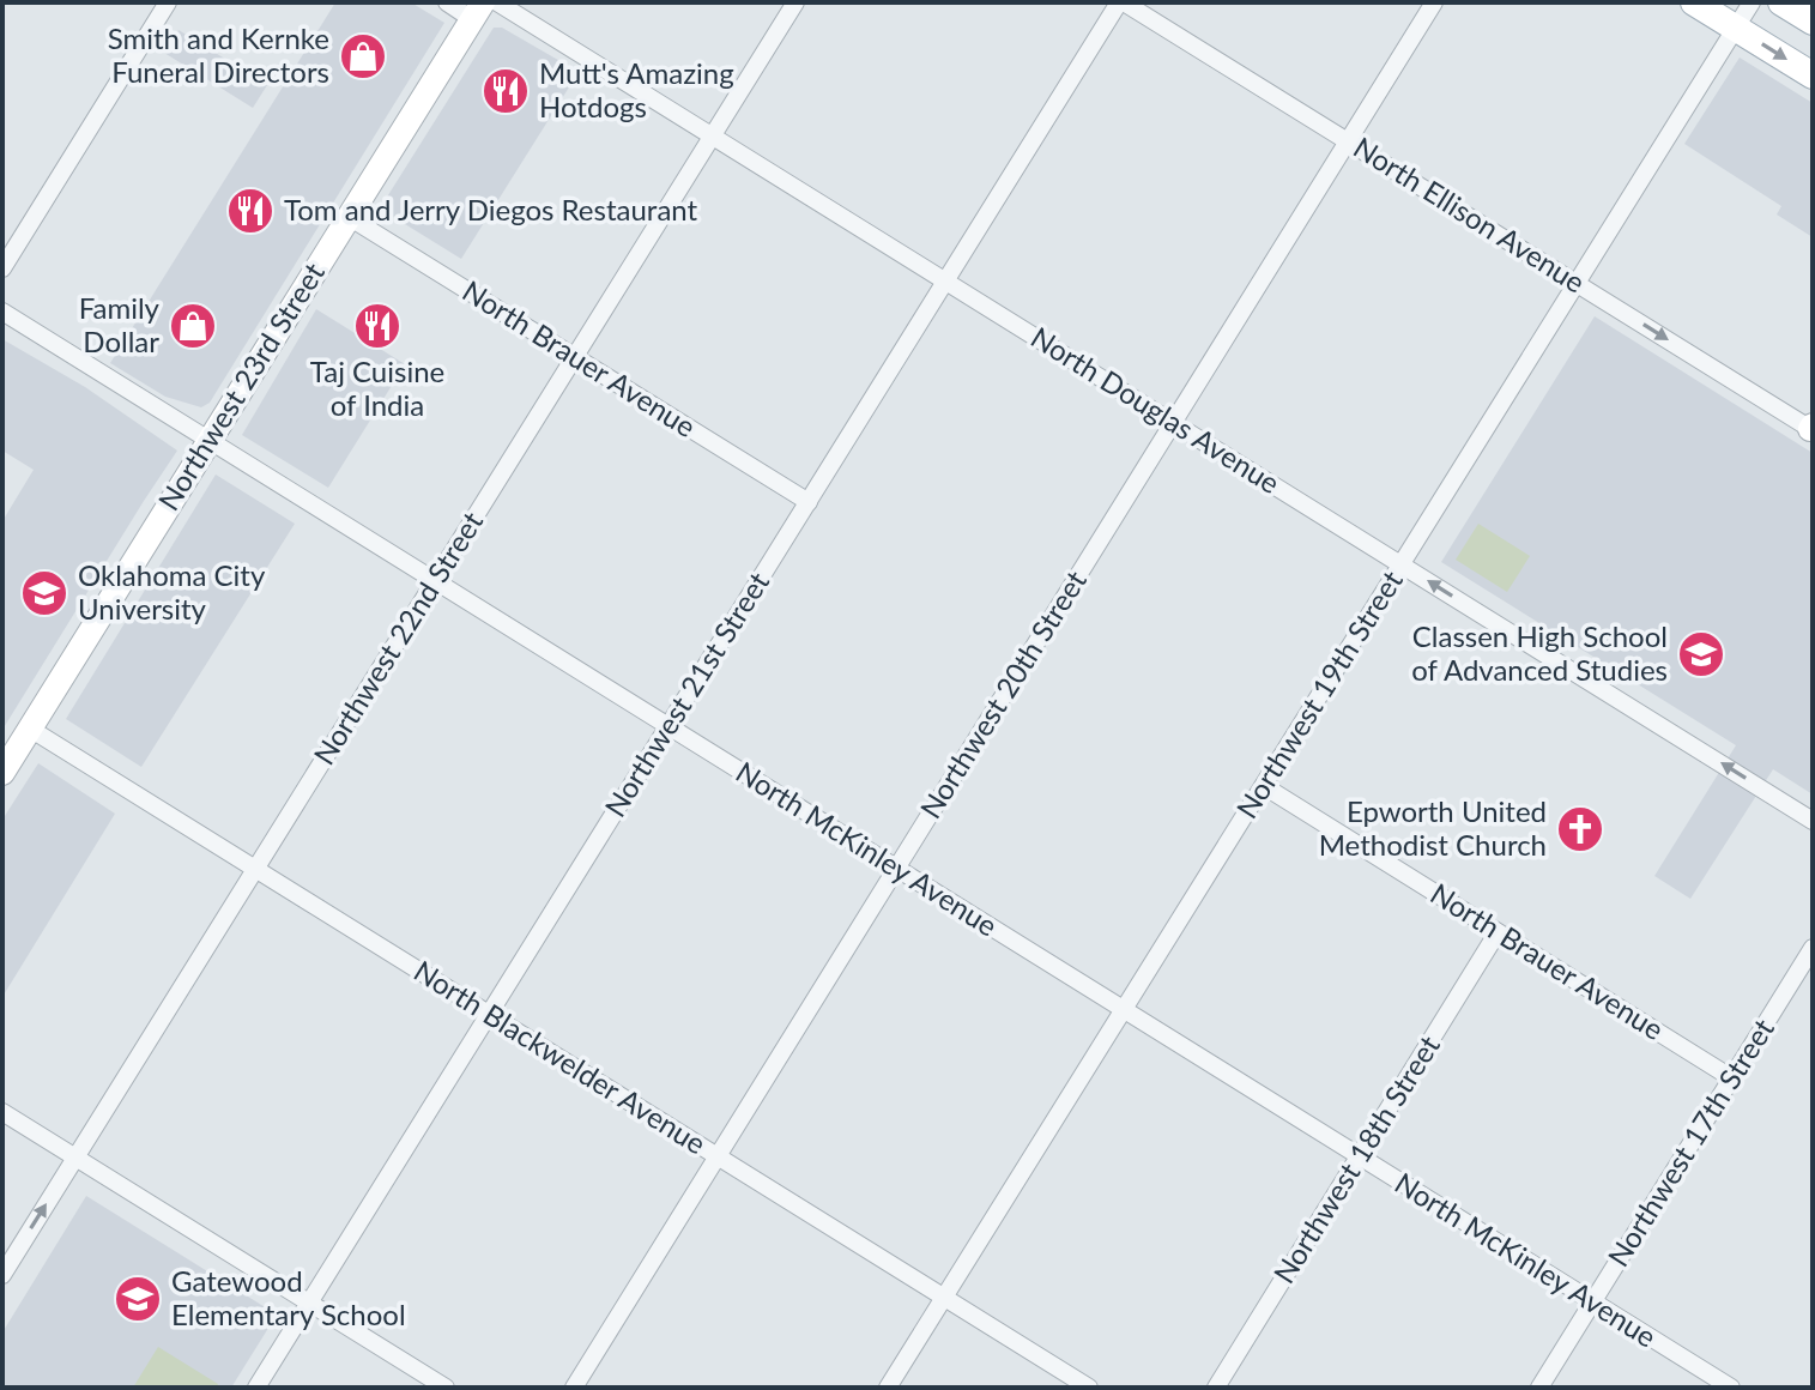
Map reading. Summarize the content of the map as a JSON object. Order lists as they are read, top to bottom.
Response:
{
  "streets": {
    "main road": ["Northwest 23rd Street"],
    "street": [
      "North Ellison Avenue",
      "North Brauer Avenue",
      "North Douglas Avenue",
      "Northwest 22nd Street",
      "Northwest 21st Street",
      "Northwest 20th Street",
      "Northwest 19th Street",
      "North McKinley Avenue",
      "North Blackwelder Avenue",
      "Northwest 17th Street",
      "Northwest 18th Street"
    ]
  },
  "crossings": [
    ["North Ellison Avenue", "Northwest 21st Street"],
    ["North Ellison Avenue", "Northwest 20th Street"],
    ["North Ellison Avenue", "Northwest 19th Street"],
    ["North Brauer Avenue", "Northwest 23rd Street"],
    ["North Brauer Avenue", "Northwest 22nd Street"],
    ["North Brauer Avenue", "Northwest 21st Street"],
    ["North Brauer Avenue", "Northwest 19th Street"],
    ["North Brauer Avenue", "Northwest 17th Street"],
    ["North Brauer Avenue", "Northwest 18th Street"],
    ["Northwest 23rd Street", "North McKinley Avenue"],
    ["Northwest 23rd Street", "North Blackwelder Avenue"],
    ["North Douglas Avenue", "Northwest 22nd Street"],
    ["North Douglas Avenue", "Northwest 21st Street"],
    ["North Douglas Avenue", "Northwest 20th Street"],
    ["North Douglas Avenue", "Northwest 19th Street"],
    ["Northwest 22nd Street", "North McKinley Avenue"],
    ["Northwest 22nd Street", "North Blackwelder Avenue"],
    ["Northwest 21st Street", "North McKinley Avenue"],
    ["Northwest 21st Street", "North Blackwelder Avenue"],
    ["Northwest 20th Street", "North McKinley Avenue"],
    ["Northwest 20th Street", "North Blackwelder Avenue"],
    ["Northwest 19th Street", "North McKinley Avenue"],
    ["Northwest 19th Street", "North Blackwelder Avenue"],
    ["North McKinley Avenue", "Northwest 17th Street"],
    ["North McKinley Avenue", "Northwest 18th Street"]
  ],
  "places": {
    "shop": ["Smith and Kernke Funeral Directors", "Family Dollar"],
    "restaurant": ["Mutt's Amazing Hotdogs", "Tom and Jerry Diegos Restaurant", "Taj Cuisine of India"],
    "school or university": ["Oklahoma City University", "Classen High School of Advanced Studies", "Gatewood Elementary School"],
    "church": ["Epworth United Methodist Church"]
  }
}
